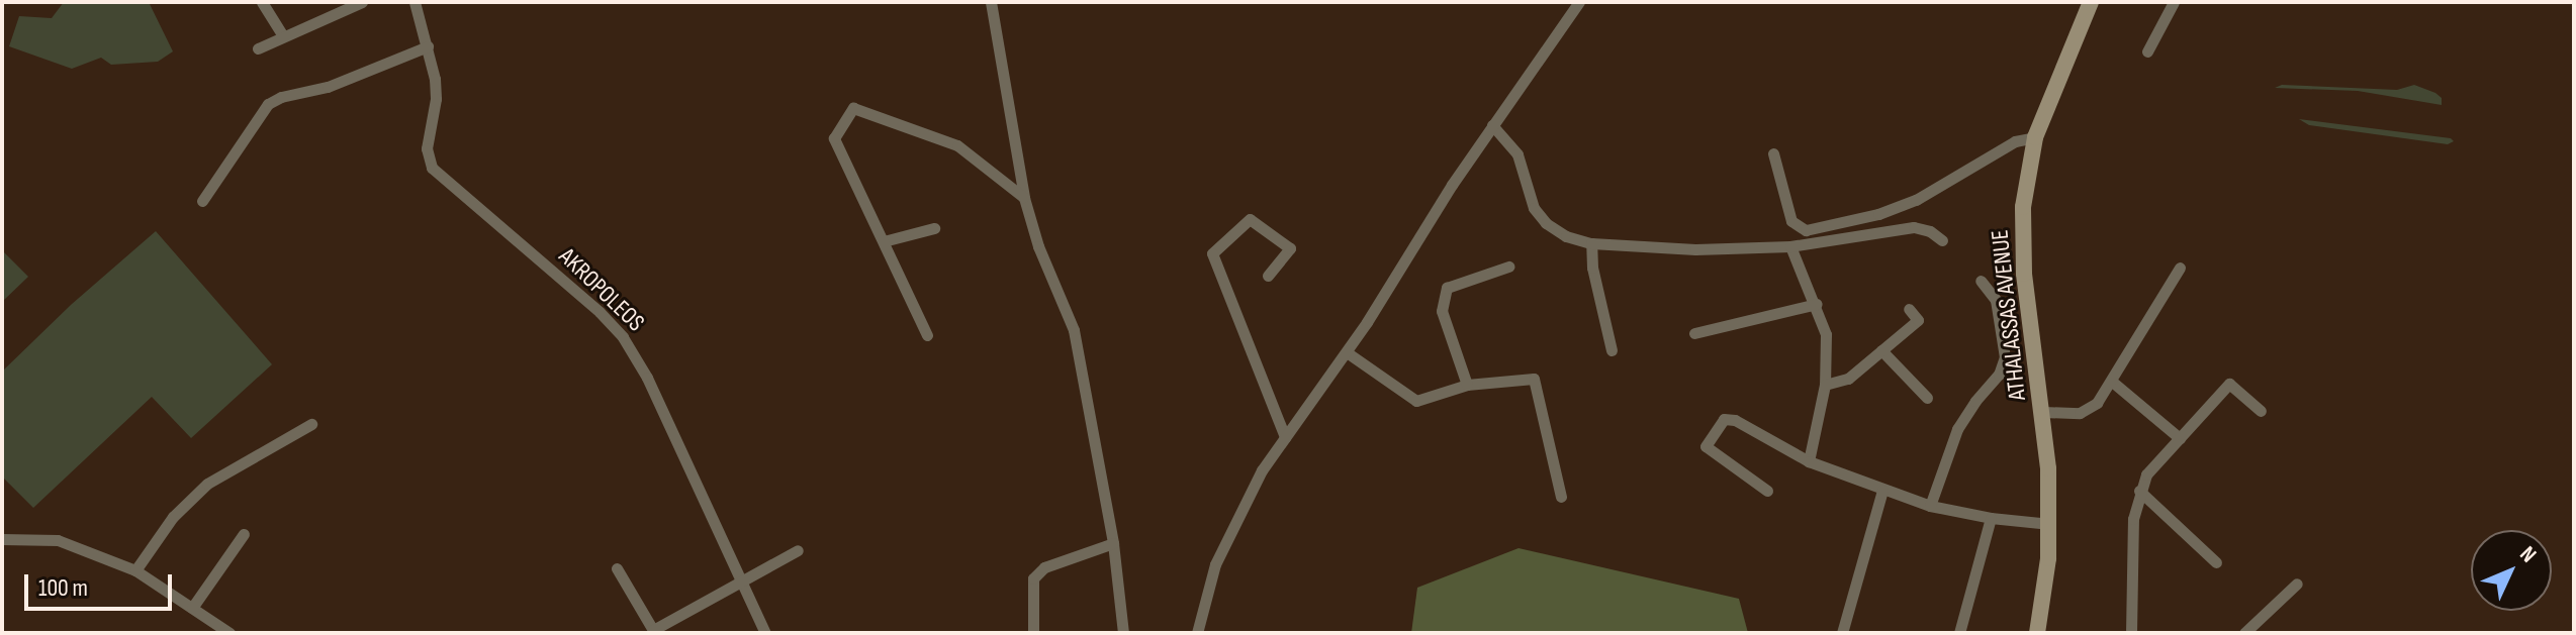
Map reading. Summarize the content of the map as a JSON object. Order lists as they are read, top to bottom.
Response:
{
  "streets": {
    "main road": ["ATHALASSAS AVENUE"],
    "street": ["AKROPOLEOS"]
  },
  "scale_bar": "100 m",
  "north": "top right"
}
